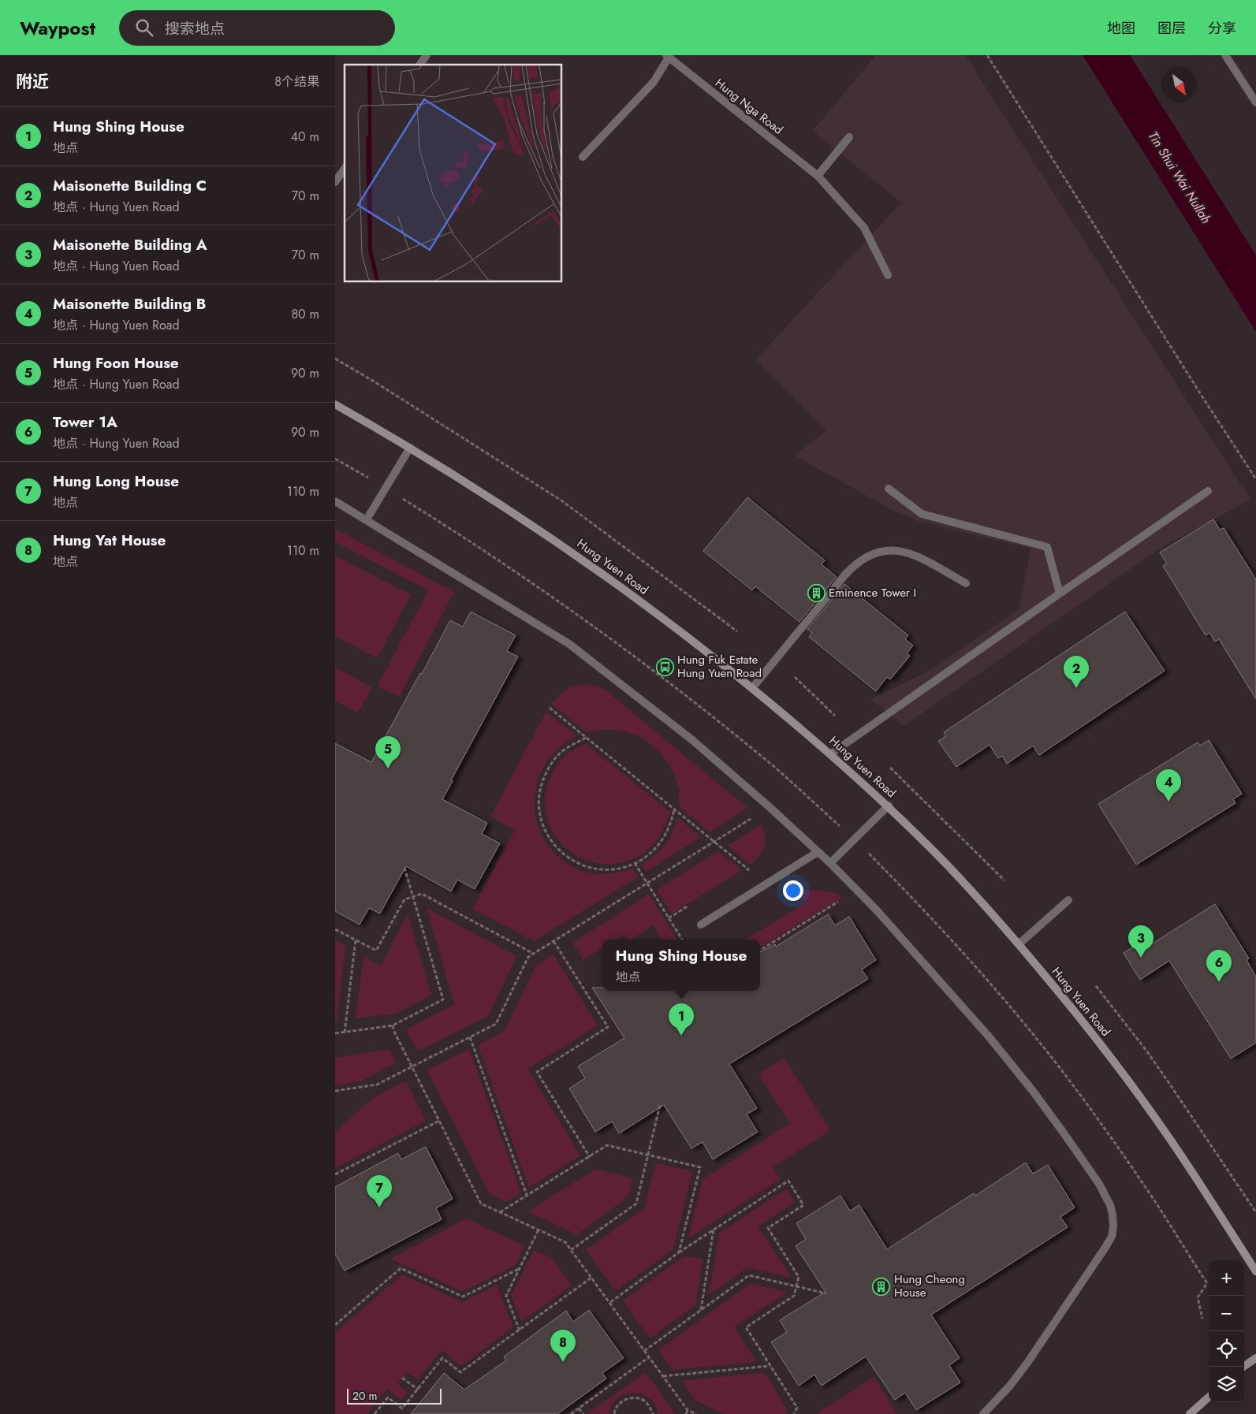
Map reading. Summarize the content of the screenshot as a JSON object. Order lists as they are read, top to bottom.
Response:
{
  "streets": {
    "street": ["Hung Nga Road", "Hung Yuen Road"]
  },
  "water": ["Tin Shui Wai Nullah"],
  "places": {
    "building": ["Eminence Tower I", "Hung Cheong House"],
    "bus stop": ["Hung Fuk Estate Hung Yuen Road"]
  },
  "scale_bar": "20 m",
  "north": "bottom right",
  "page": {
    "header": "Waypost",
    "search": "搜索地点",
    "nav": ["地图", "图层", "分享"],
    "heading": ["附近", "8个结果"],
    "list": [
      {
        "mark": "1",
        "name": "Hung Shing House",
        "note": "地点",
        "value": "40 m"
      },
      {
        "mark": "2",
        "name": "Maisonette Building C",
        "note": "地点 · Hung Yuen Road",
        "value": "70 m"
      },
      {
        "mark": "3",
        "name": "Maisonette Building A",
        "note": "地点 · Hung Yuen Road",
        "value": "70 m"
      },
      {
        "mark": "4",
        "name": "Maisonette Building B",
        "note": "地点 · Hung Yuen Road",
        "value": "80 m"
      },
      {
        "mark": "5",
        "name": "Hung Foon House",
        "note": "地点 · Hung Yuen Road",
        "value": "90 m"
      },
      {
        "mark": "6",
        "name": "Tower 1A",
        "note": "地点 · Hung Yuen Road",
        "value": "90 m"
      },
      {
        "mark": "7",
        "name": "Hung Long House",
        "note": "地点",
        "value": "110 m"
      },
      {
        "mark": "8",
        "name": "Hung Yat House",
        "note": "地点",
        "value": "110 m"
      }
    ],
    "pins": [
      "2",
      "5",
      "4",
      "3",
      "6",
      "1",
      "7",
      "8"
    ],
    "popup": ["Hung Shing House", "地点"],
    "map_buttons": ["+", "−"],
    "scale": "20 m"
  }
}
